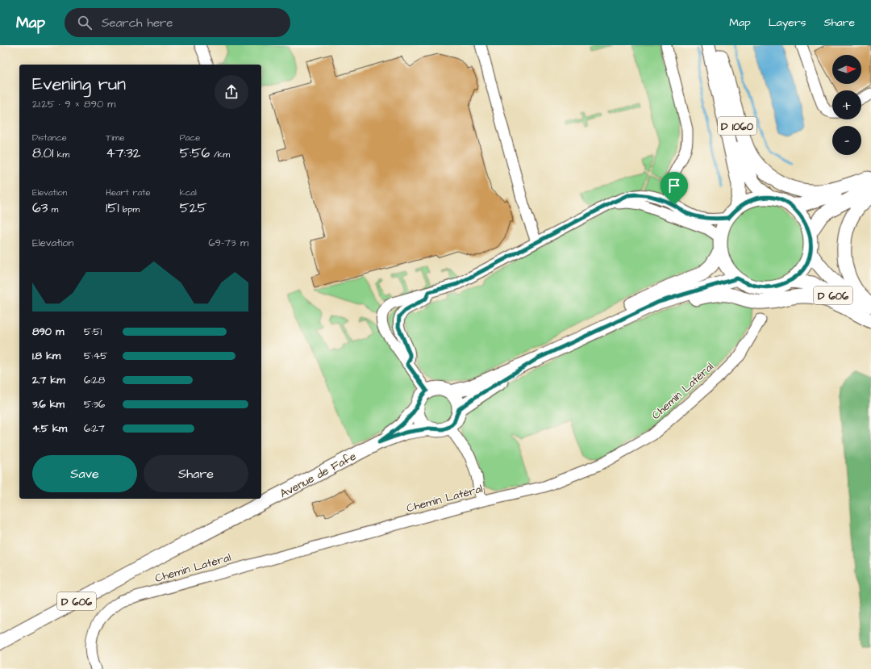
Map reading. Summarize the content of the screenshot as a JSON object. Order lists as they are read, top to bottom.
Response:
{
  "streets": {
    "main road": ["D 1060", "D 606", "Avenue de Fafe"],
    "street": ["Chemin Latéral"]
  },
  "crossings": [
    ["D 1060", "D 606"],
    ["D 606", "Avenue de Fafe"]
  ],
  "north": "right",
  "page": {
    "header": "Map",
    "search": "Search here",
    "nav": ["Map", "Layers", "Share"],
    "map_buttons": ["+", "−"],
    "heading": ["Evening run", "21:25 · 9 × 890 m"],
    "stats": [
      ["Distance", "8.01 km"],
      ["Time", "47:32"],
      ["Pace", "5:56 /km"],
      ["Elevation", "63 m"],
      ["Heart rate", "151 bpm"],
      ["kcal", "525"]
    ],
    "chart": ["Elevation", "69–73 m"],
    "list": [
      {
        "name": "890 m",
        "note": "5:51"
      },
      {
        "name": "1.8 km",
        "note": "5:45"
      },
      {
        "name": "2.7 km",
        "note": "6:28"
      },
      {
        "name": "3.6 km",
        "note": "5:36"
      },
      {
        "name": "4.5 km",
        "note": "6:27"
      }
    ],
    "buttons": ["Save", "Share"]
  }
}
